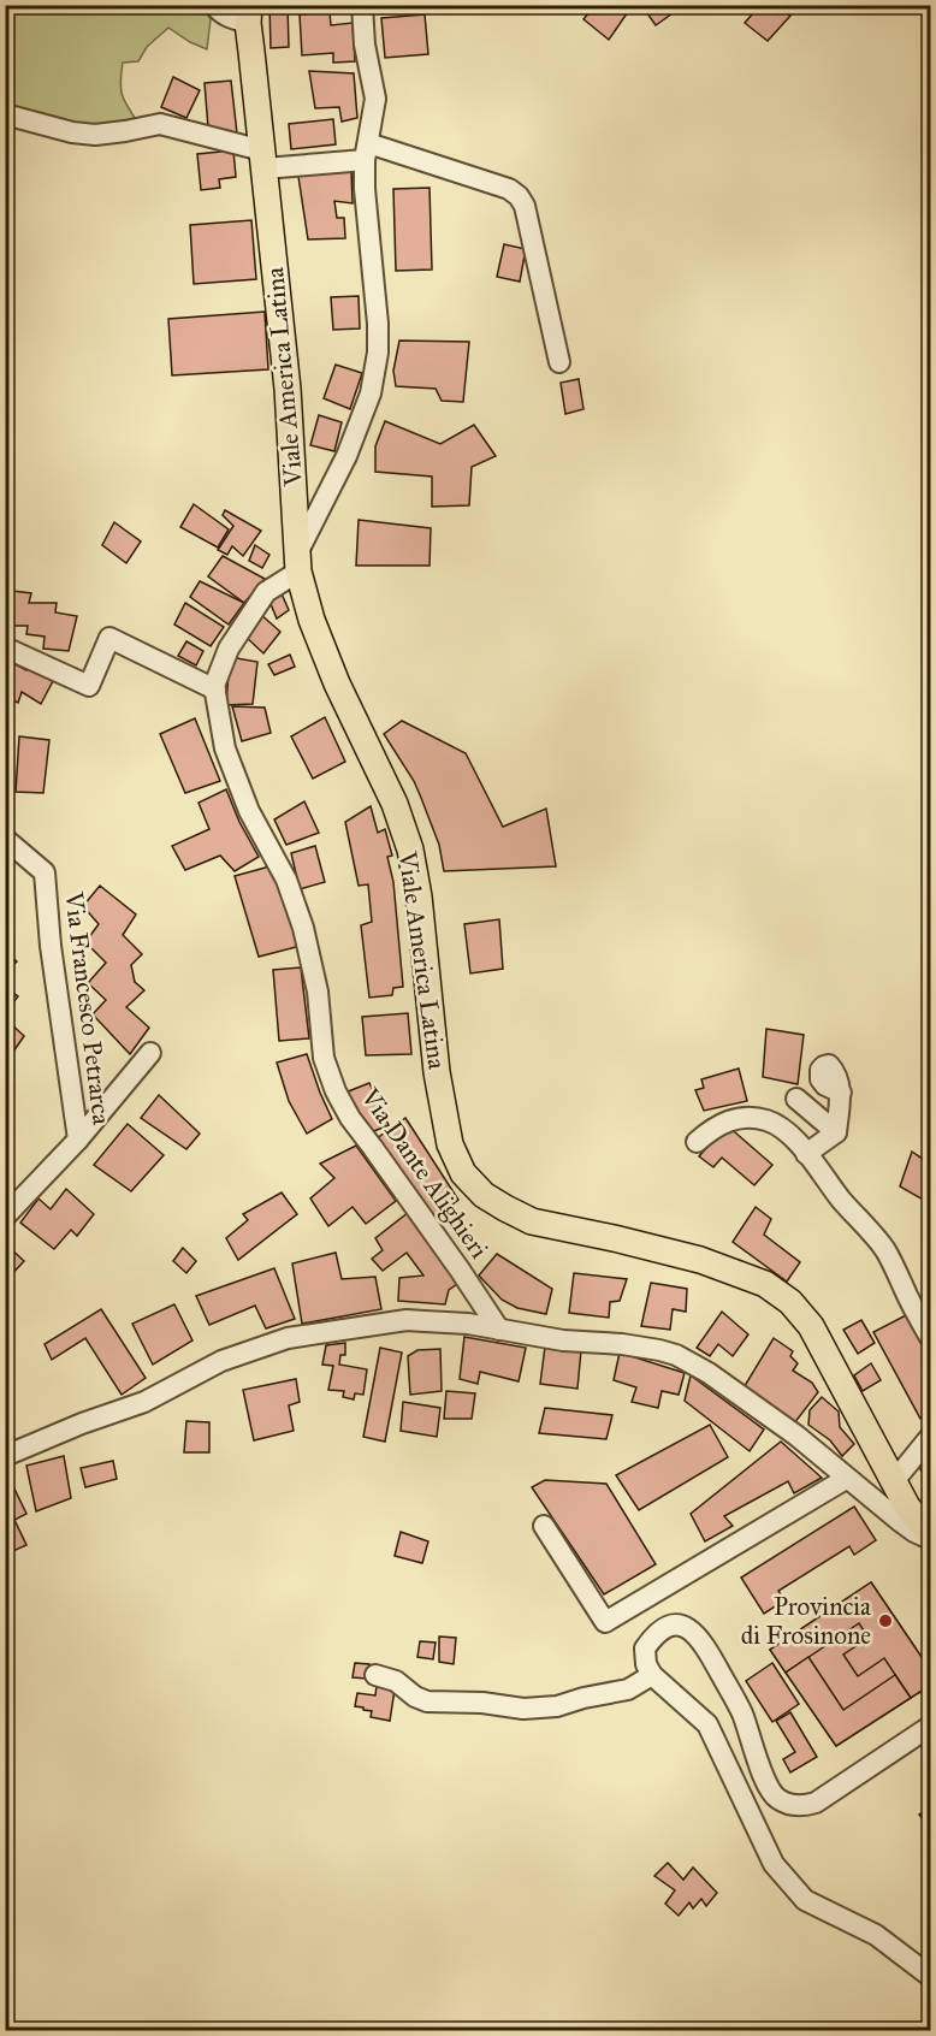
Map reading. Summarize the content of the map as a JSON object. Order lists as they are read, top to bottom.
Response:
{
  "streets": {
    "main road": ["Viale America Latina"],
    "street": ["Via Francesco Petrarca", "Via Dante Alighieri"]
  },
  "crossings": [
    ["Viale America Latina", "Via Dante Alighieri"]
  ],
  "places": ["Provincia di Frosinone"]
}
